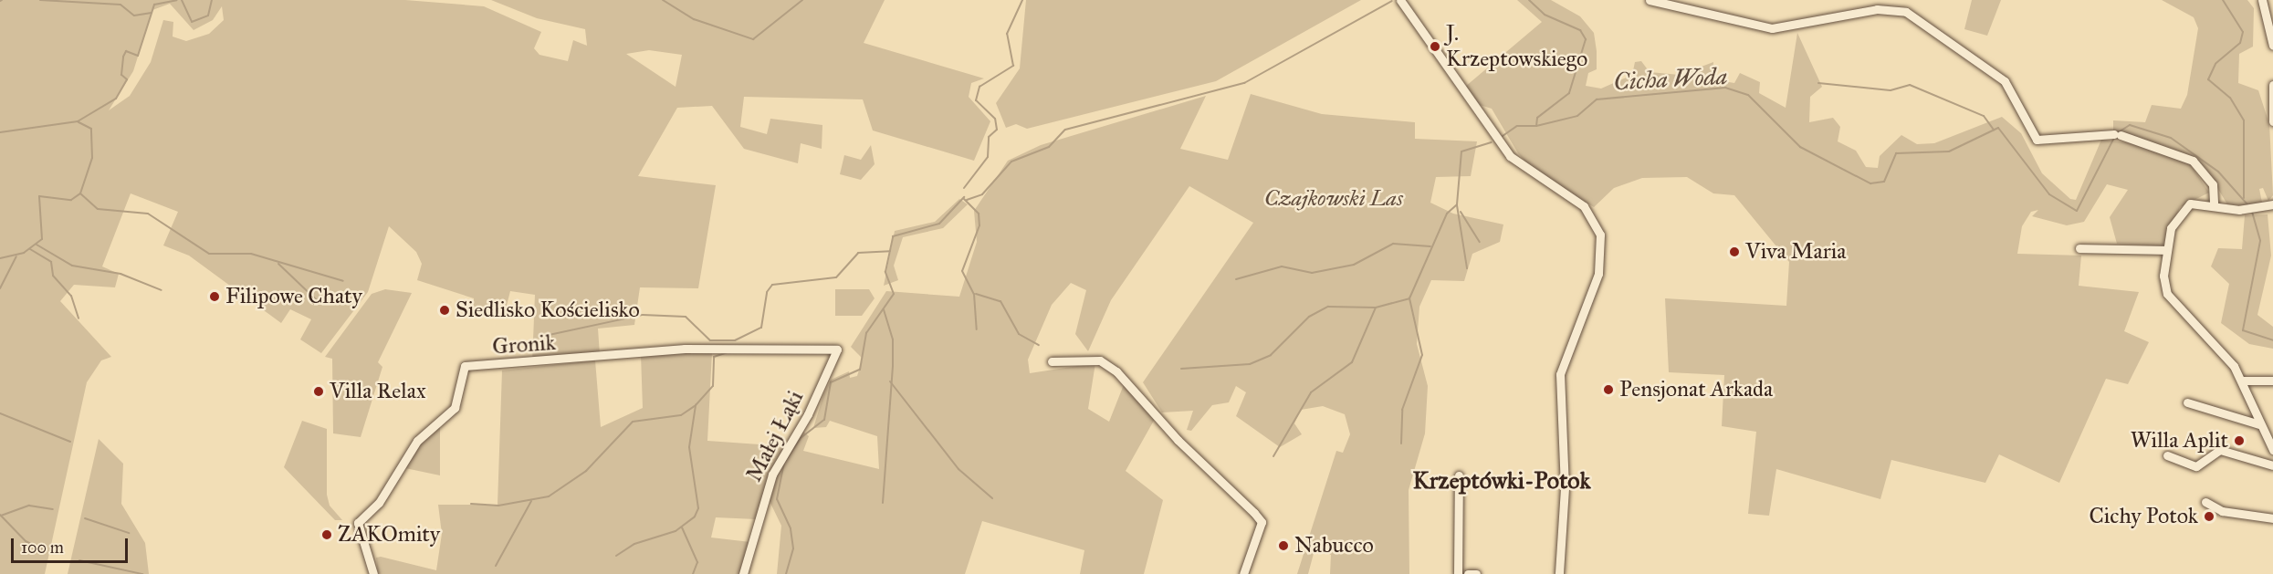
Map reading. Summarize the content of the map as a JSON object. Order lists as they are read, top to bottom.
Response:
{
  "streets": {
    "street": ["Gronik", "Małej Łąki"]
  },
  "crossings": [
    ["Gronik", "Małej Łąki"]
  ],
  "districts": ["Krzeptówki-Potok"],
  "water": ["Cicha Woda"],
  "parks": ["Czajkowski Las"],
  "places": [
    "J. Krzeptowskiego",
    "Viva Maria",
    "Filipowe Chaty",
    "Siedlisko Kościelisko",
    "Pensjonat Arkada",
    "Villa Relax",
    "Willa Aplit",
    "Cichy Potok",
    "ZAKOmity",
    "Nabucco"
  ],
  "scale_bar": "100 m"
}
